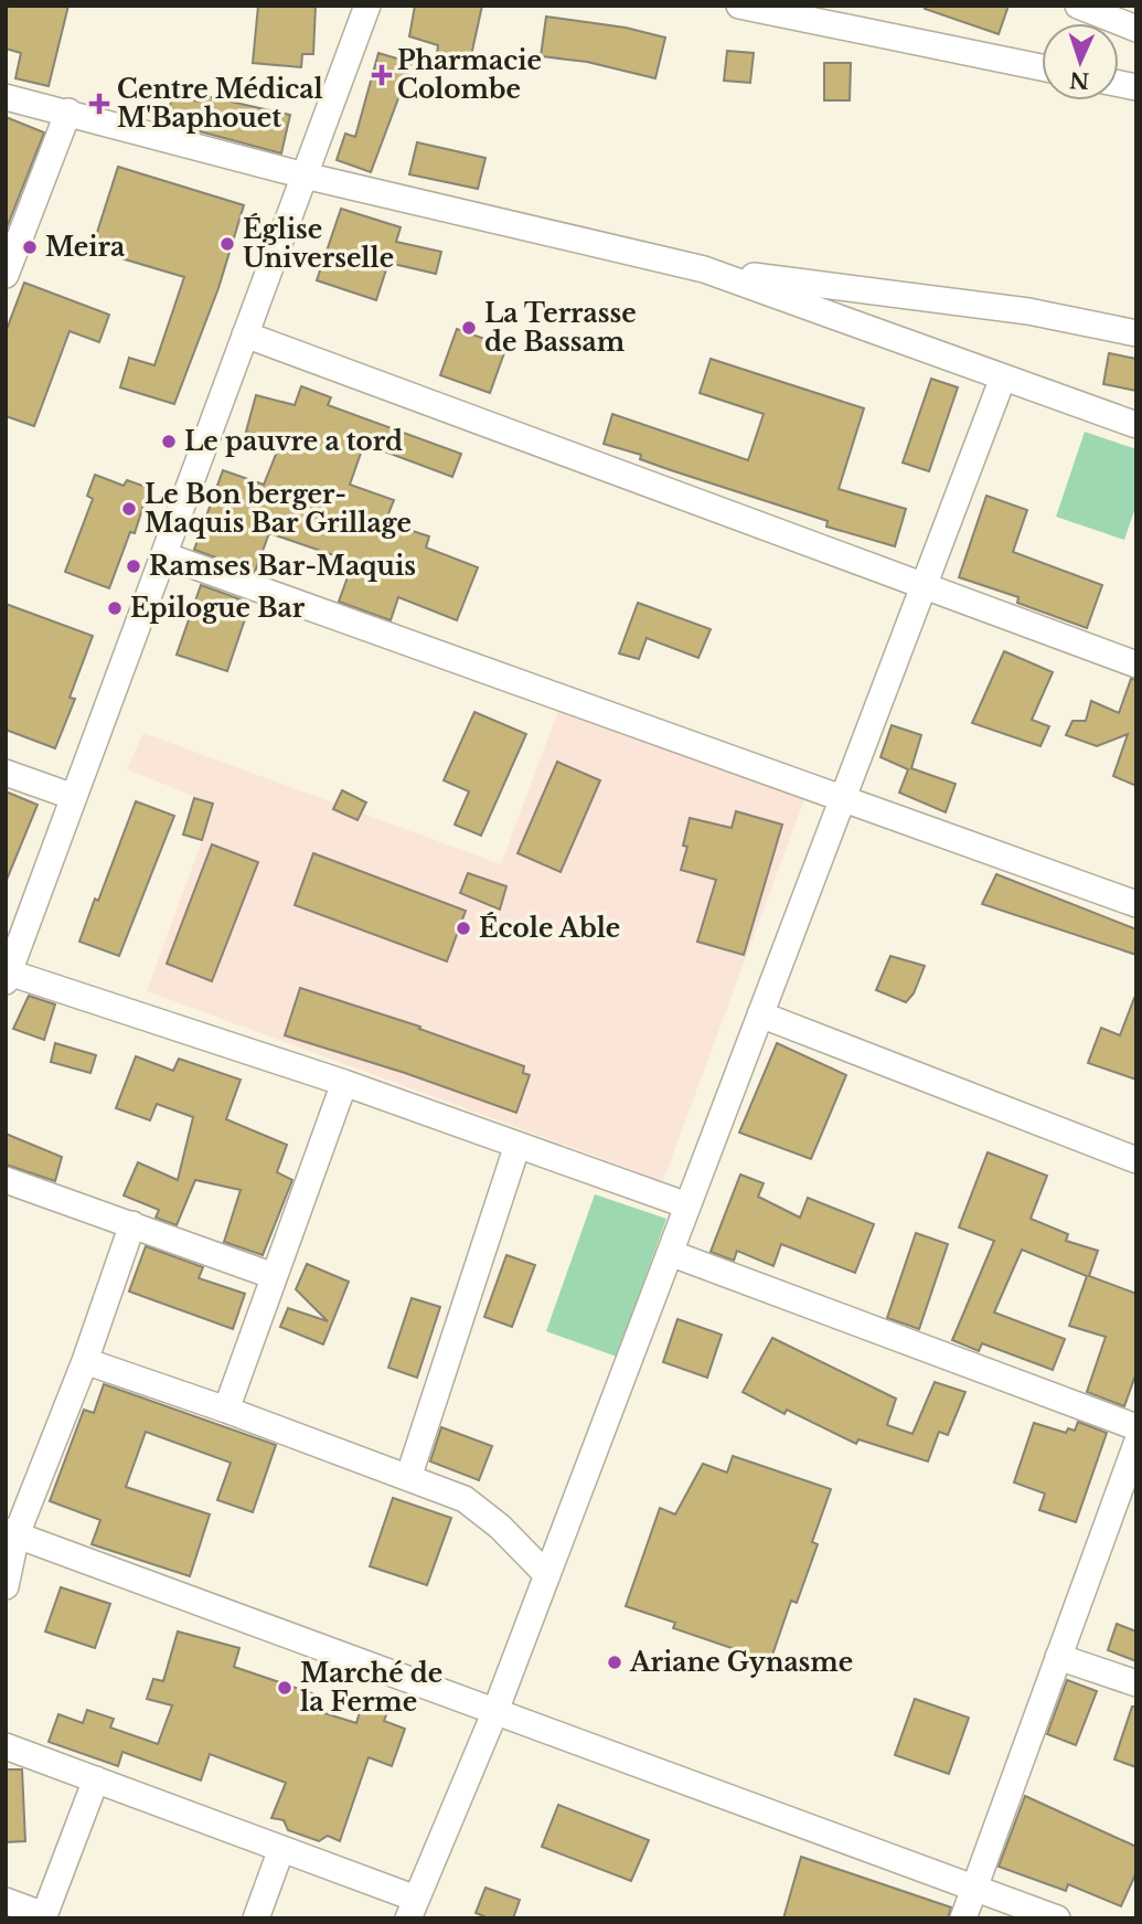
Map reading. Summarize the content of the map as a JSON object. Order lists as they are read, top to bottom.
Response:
{
  "places": {
    "health": ["Pharmacie Colombe", "Centre Médical M'Baphouet"],
    "other": [
      "Église Universelle",
      "Meira",
      "La Terrasse de Bassam",
      "Le pauvre a tord",
      "Le Bon berger- Maquis Bar Grillage",
      "Ramses Bar-Maquis",
      "Epilogue Bar",
      "École Able",
      "Ariane Gynasme",
      "Marché de la Ferme"
    ]
  },
  "north": "bottom"
}
